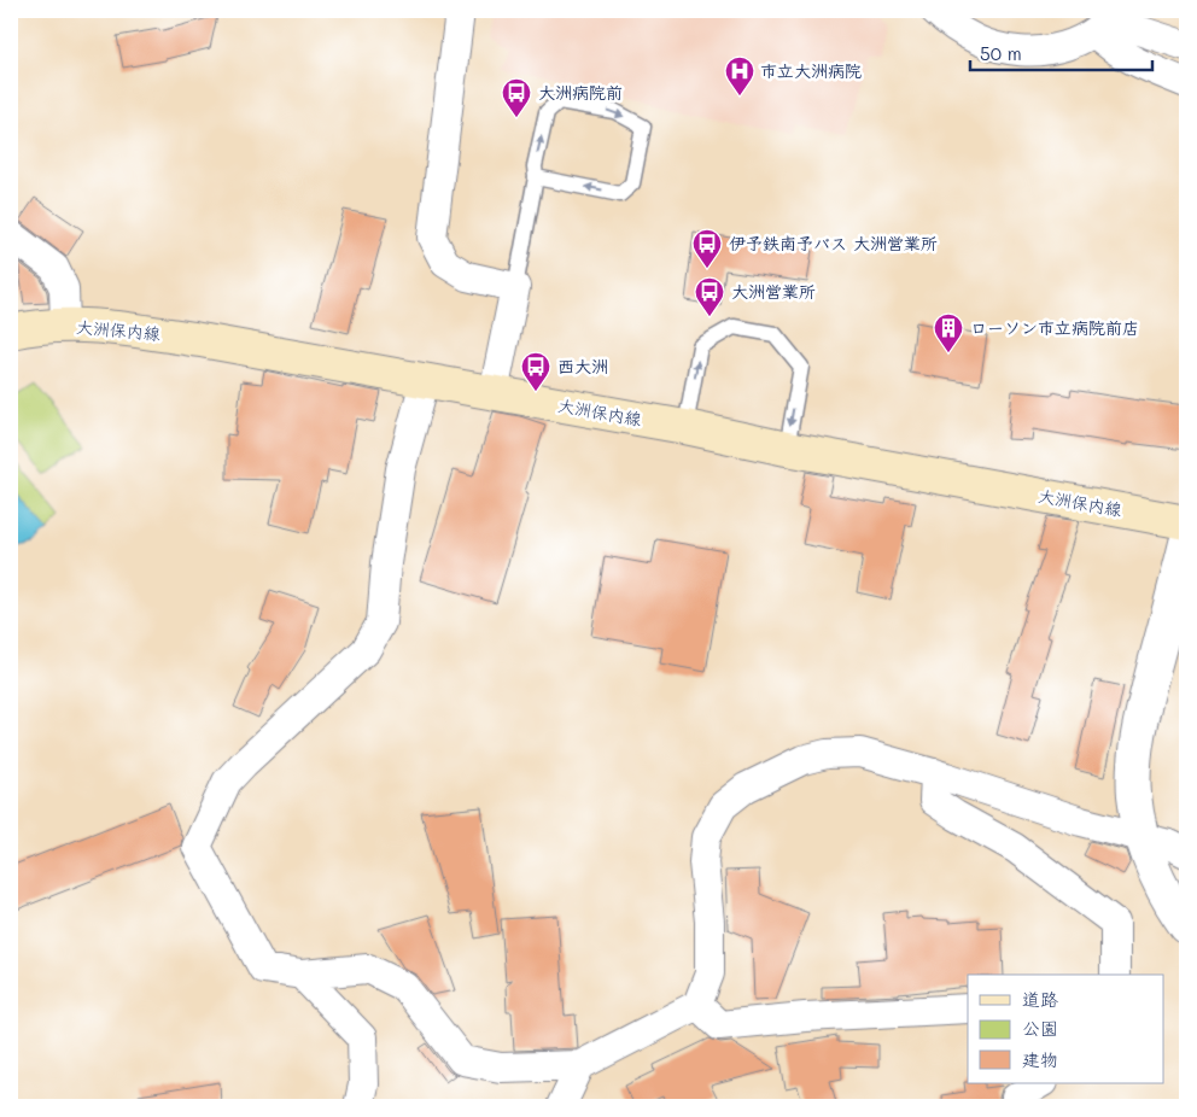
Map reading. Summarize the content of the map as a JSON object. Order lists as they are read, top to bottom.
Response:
{
  "streets": {
    "main road": ["大洲保内線"]
  },
  "places": {
    "hospital": ["市立大洲病院"],
    "bus stop": [
      "大洲病院前",
      "伊予鉄南予バス 大洲営業所",
      "大洲営業所",
      "西大洲"
    ],
    "building": ["ローソン市立病院前店"]
  },
  "legend": ["道路", "公園", "建物"],
  "scale_bar": "50 m"
}
